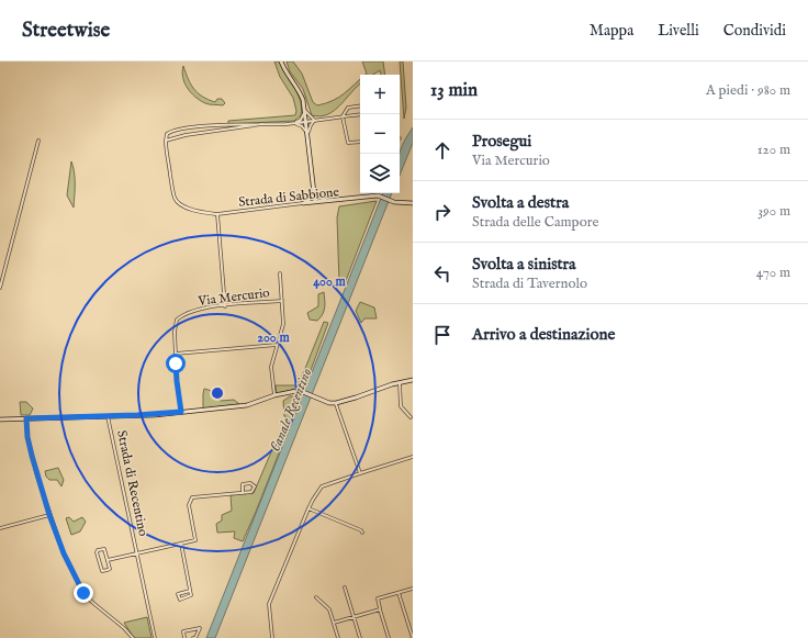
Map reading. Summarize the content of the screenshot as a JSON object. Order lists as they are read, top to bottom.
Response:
{
  "streets": {
    "street": ["Strada di Sabbione", "Via Mercurio", "Strada di Recentino"]
  },
  "water": ["Canale Recentino"],
  "page": {
    "header": "Streetwise",
    "nav": ["Mappa", "Livelli", "Condividi"],
    "heading": ["13 min", "A piedi · 980 m"],
    "map_buttons": ["+", "−"],
    "list": [
      ["Prosegui", "Via Mercurio", "120 m"],
      ["Svolta a destra", "Strada delle Campore", "390 m"],
      ["Svolta a sinistra", "Strada di Tavernolo", "470 m"],
      "Arrivo a destinazione"
    ]
  },
  "rings": ["400 m", "200 m"]
}
